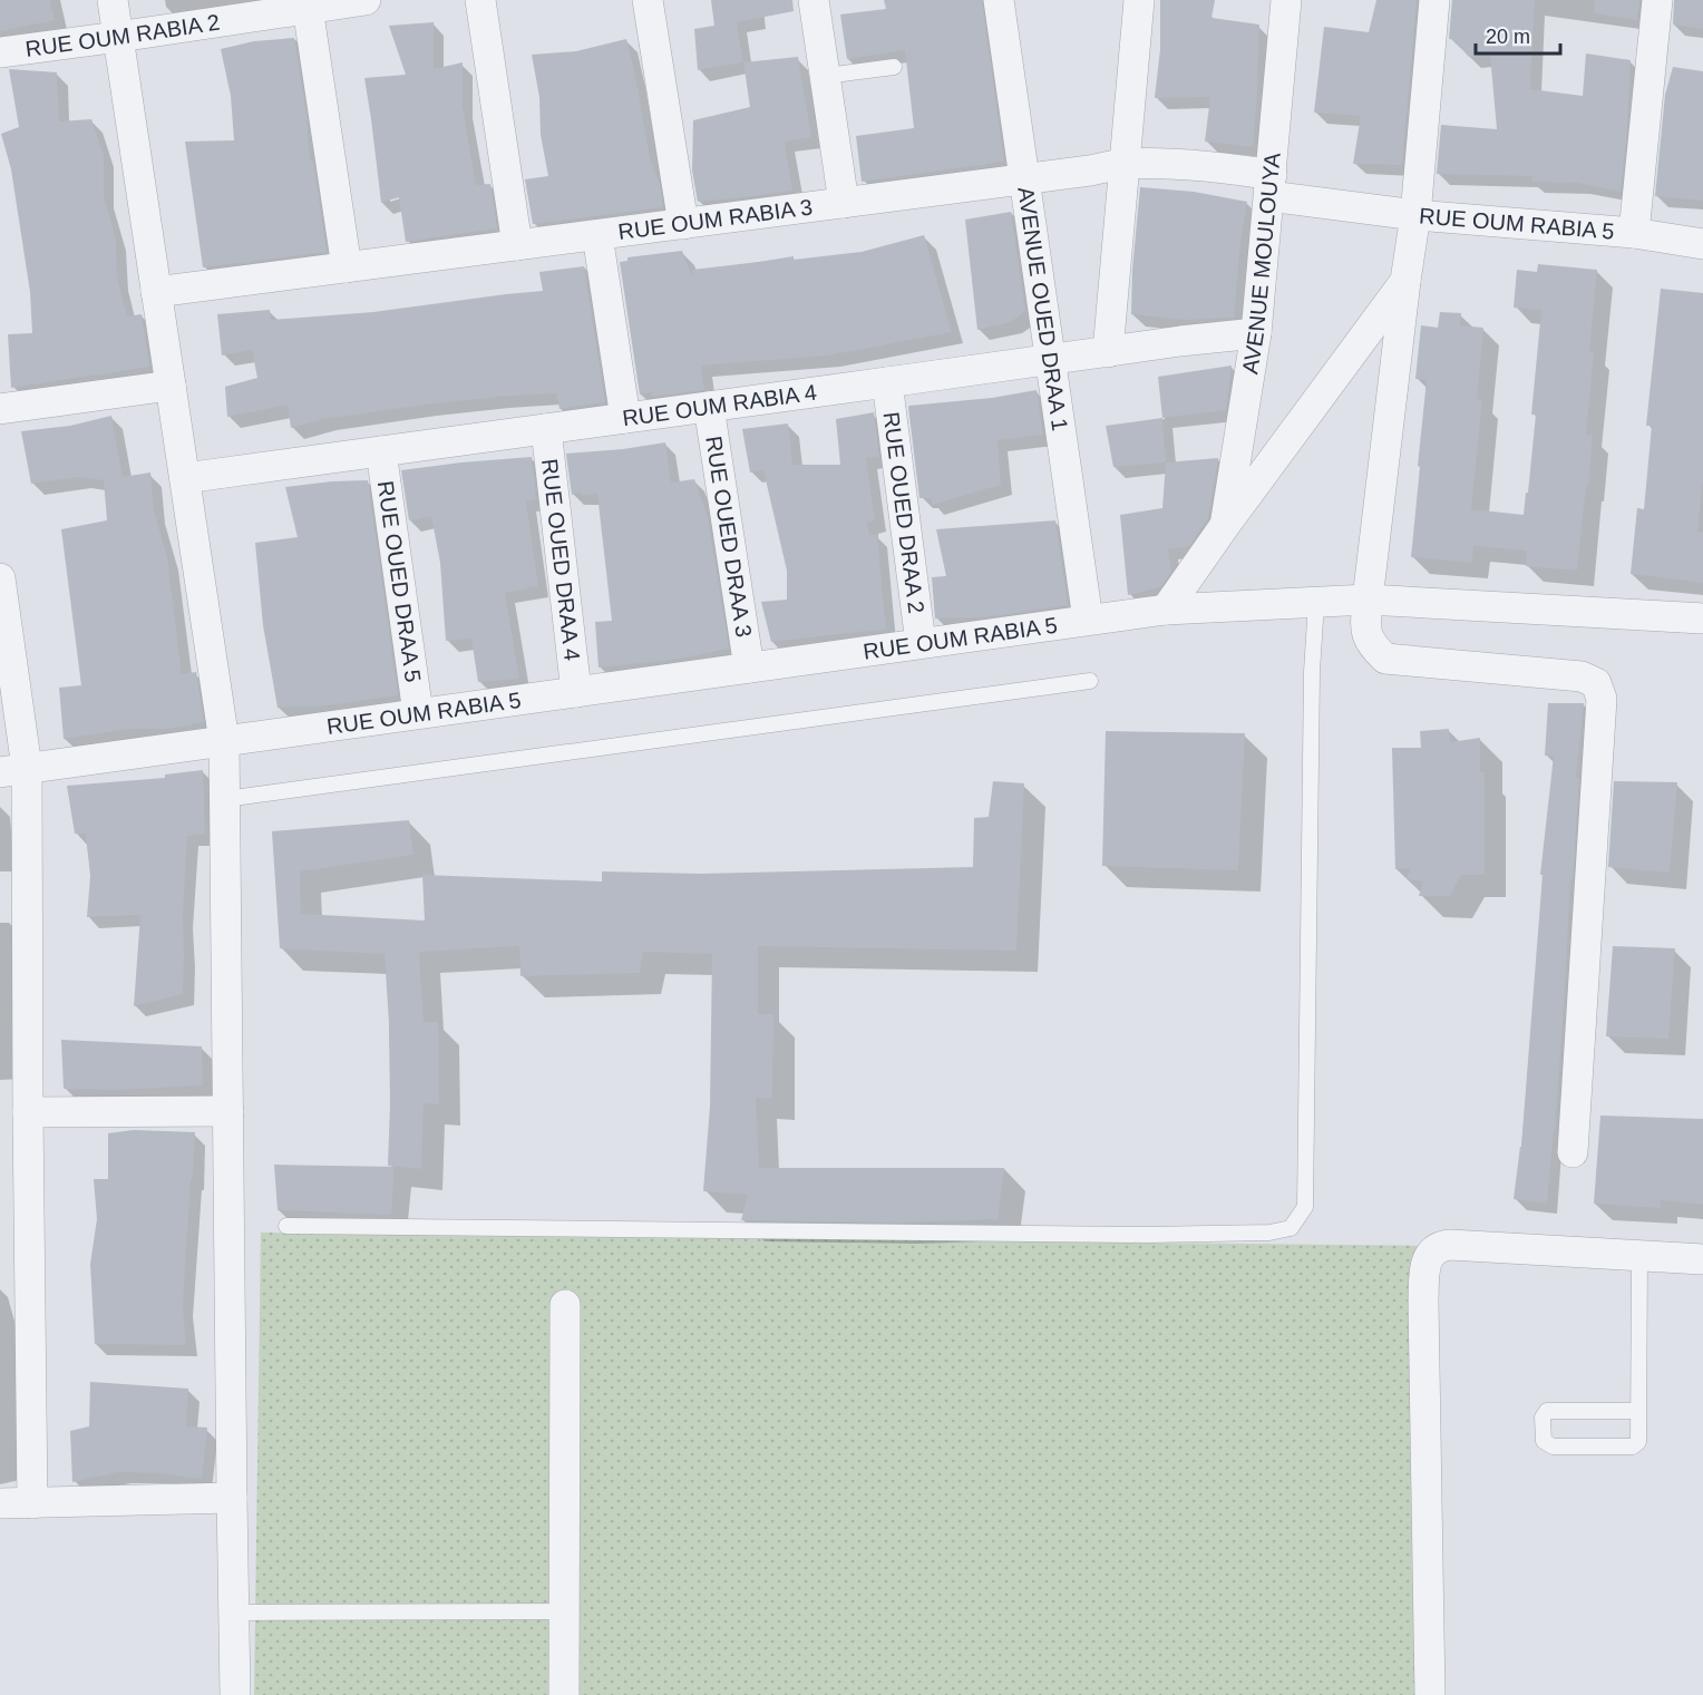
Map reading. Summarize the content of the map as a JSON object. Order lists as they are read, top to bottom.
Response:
{
  "streets": {
    "street": [
      "RUE OUM RABIA 2",
      "RUE OUM RABIA 3",
      "RUE OUM RABIA 5",
      "AVENUE MOULOUYA",
      "AVENUE OUED DRAA 1",
      "RUE OUM RABIA 4",
      "RUE OUED DRAA 2",
      "RUE OUED DRAA 3",
      "RUE OUED DRAA 4",
      "RUE OUED DRAA 5"
    ]
  },
  "crossings": [
    ["RUE OUM RABIA 3", "RUE OUM RABIA 5"],
    ["RUE OUM RABIA 3", "AVENUE MOULOUYA"],
    ["RUE OUM RABIA 3", "AVENUE OUED DRAA 1"],
    ["RUE OUM RABIA 5", "AVENUE MOULOUYA"],
    ["RUE OUM RABIA 5", "AVENUE OUED DRAA 1"],
    ["RUE OUM RABIA 5", "RUE OUED DRAA 2"],
    ["RUE OUM RABIA 5", "RUE OUED DRAA 3"],
    ["RUE OUM RABIA 5", "RUE OUED DRAA 4"],
    ["RUE OUM RABIA 5", "RUE OUED DRAA 5"],
    ["AVENUE MOULOUYA", "RUE OUM RABIA 4"],
    ["AVENUE OUED DRAA 1", "RUE OUM RABIA 4"],
    ["RUE OUM RABIA 4", "RUE OUED DRAA 2"],
    ["RUE OUM RABIA 4", "RUE OUED DRAA 3"],
    ["RUE OUM RABIA 4", "RUE OUED DRAA 4"],
    ["RUE OUM RABIA 4", "RUE OUED DRAA 5"]
  ],
  "scale_bar": "20 m"
}
